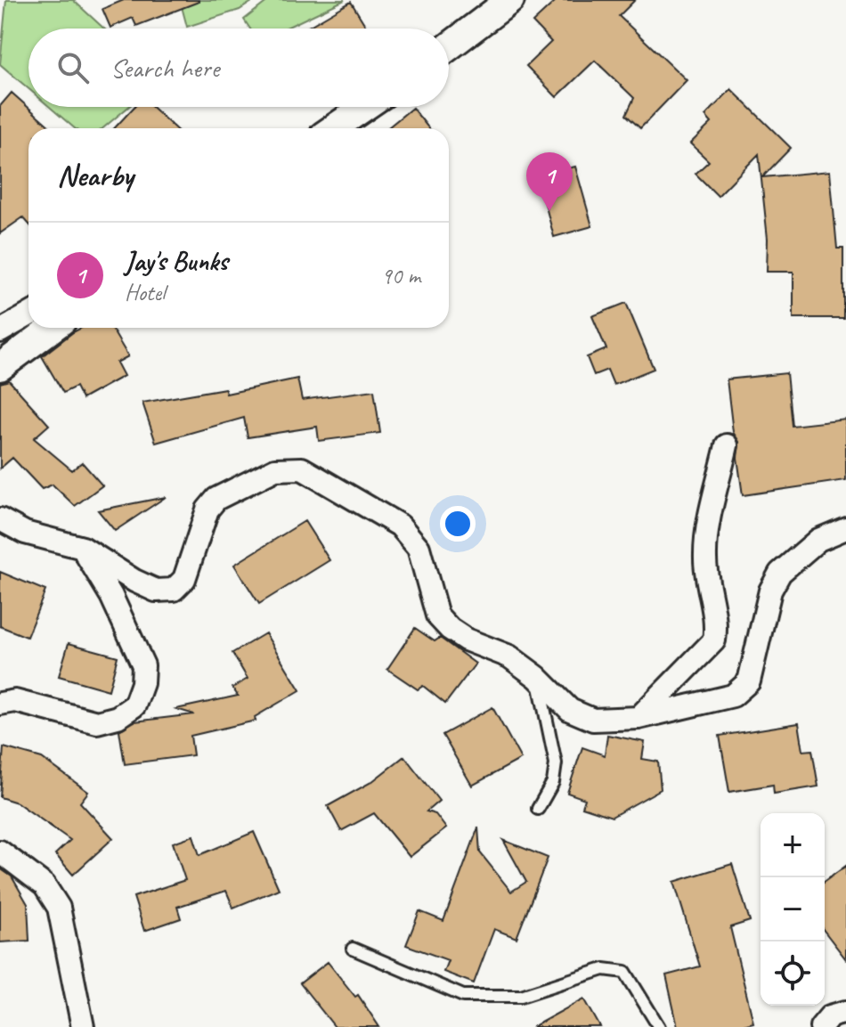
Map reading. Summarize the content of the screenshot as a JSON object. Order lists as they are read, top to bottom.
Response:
{
  "page": {
    "search": "Search here",
    "heading": "Nearby",
    "pins": "1",
    "list": [
      {
        "mark": "1",
        "name": "Jay's Bunks",
        "note": "Hotel",
        "value": "90 m"
      }
    ],
    "map_buttons": ["+", "−"]
  }
}
